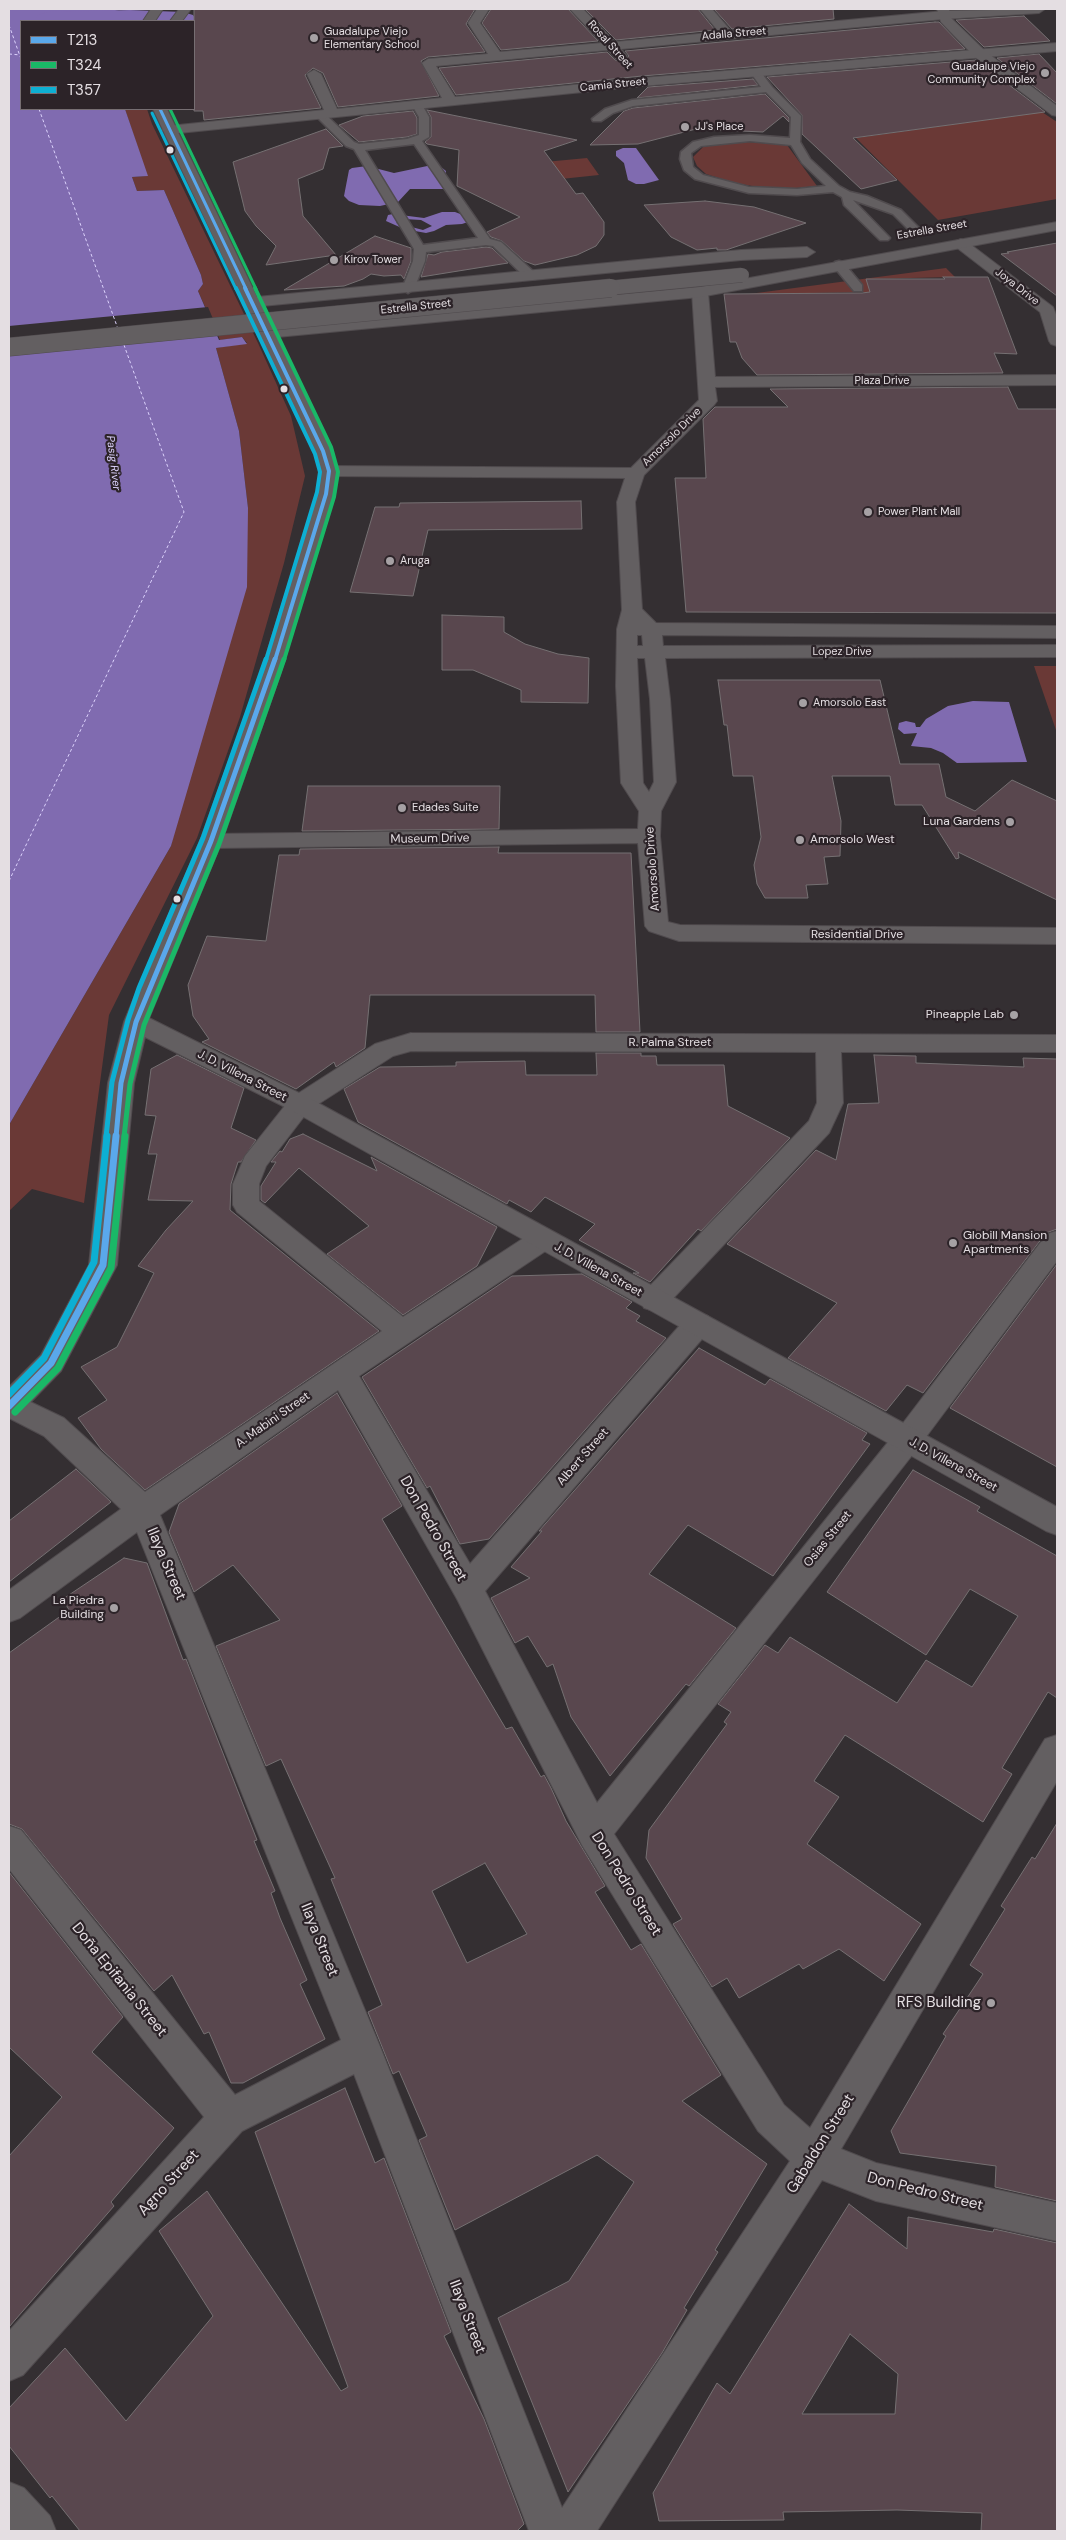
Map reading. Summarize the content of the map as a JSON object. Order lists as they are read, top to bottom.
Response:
{
  "streets": {
    "street": [
      "Adalla Street",
      "Rosal Street",
      "Camia Street",
      "Estrella Street",
      "Joya Drive",
      "Plaza Drive",
      "Amorsolo Drive",
      "Lopez Drive",
      "Museum Drive",
      "Residential Drive",
      "R. Palma Street",
      "J. D. Villena Street",
      "A. Mabini Street",
      "Albert Street",
      "Don Pedro Street",
      "Osias Street",
      "Ilaya Street",
      "Doña Epifania Street",
      "Gabaldon Street",
      "Agno Street"
    ]
  },
  "crossings": [
    ["Adalla Street", "Rosal Street"],
    ["Adalla Street", "Camia Street"],
    ["Rosal Street", "Camia Street"],
    ["Estrella Street", "Joya Drive"],
    ["Estrella Street", "Amorsolo Drive"],
    ["Plaza Drive", "Amorsolo Drive"],
    ["Amorsolo Drive", "Lopez Drive"],
    ["Amorsolo Drive", "Museum Drive"],
    ["Amorsolo Drive", "Residential Drive"],
    ["R. Palma Street", "J. D. Villena Street"],
    ["J. D. Villena Street", "A. Mabini Street"],
    ["J. D. Villena Street", "Albert Street"],
    ["J. D. Villena Street", "Osias Street"],
    ["A. Mabini Street", "Don Pedro Street"],
    ["A. Mabini Street", "Ilaya Street"],
    ["Albert Street", "Don Pedro Street"],
    ["Don Pedro Street", "Osias Street"],
    ["Don Pedro Street", "Gabaldon Street"],
    ["Ilaya Street", "Agno Street"],
    ["Doña Epifania Street", "Agno Street"]
  ],
  "water": ["Pasig River"],
  "places": [
    "Guadalupe Viejo Elementary School",
    "Guadalupe Viejo Community Complex",
    "JJ's Place",
    "Kirov Tower",
    "Power Plant Mall",
    "Aruga",
    "Amorsolo East",
    "Edades Suite",
    "Luna Gardens",
    "Amorsolo West",
    "Pineapple Lab",
    "Globill Mansion Apartments",
    "La Piedra Building",
    "RFS Building"
  ],
  "lines": ["transit line T213", "transit line T324", "transit line T357"],
  "legend": ["T213", "T324", "T357"]
}
